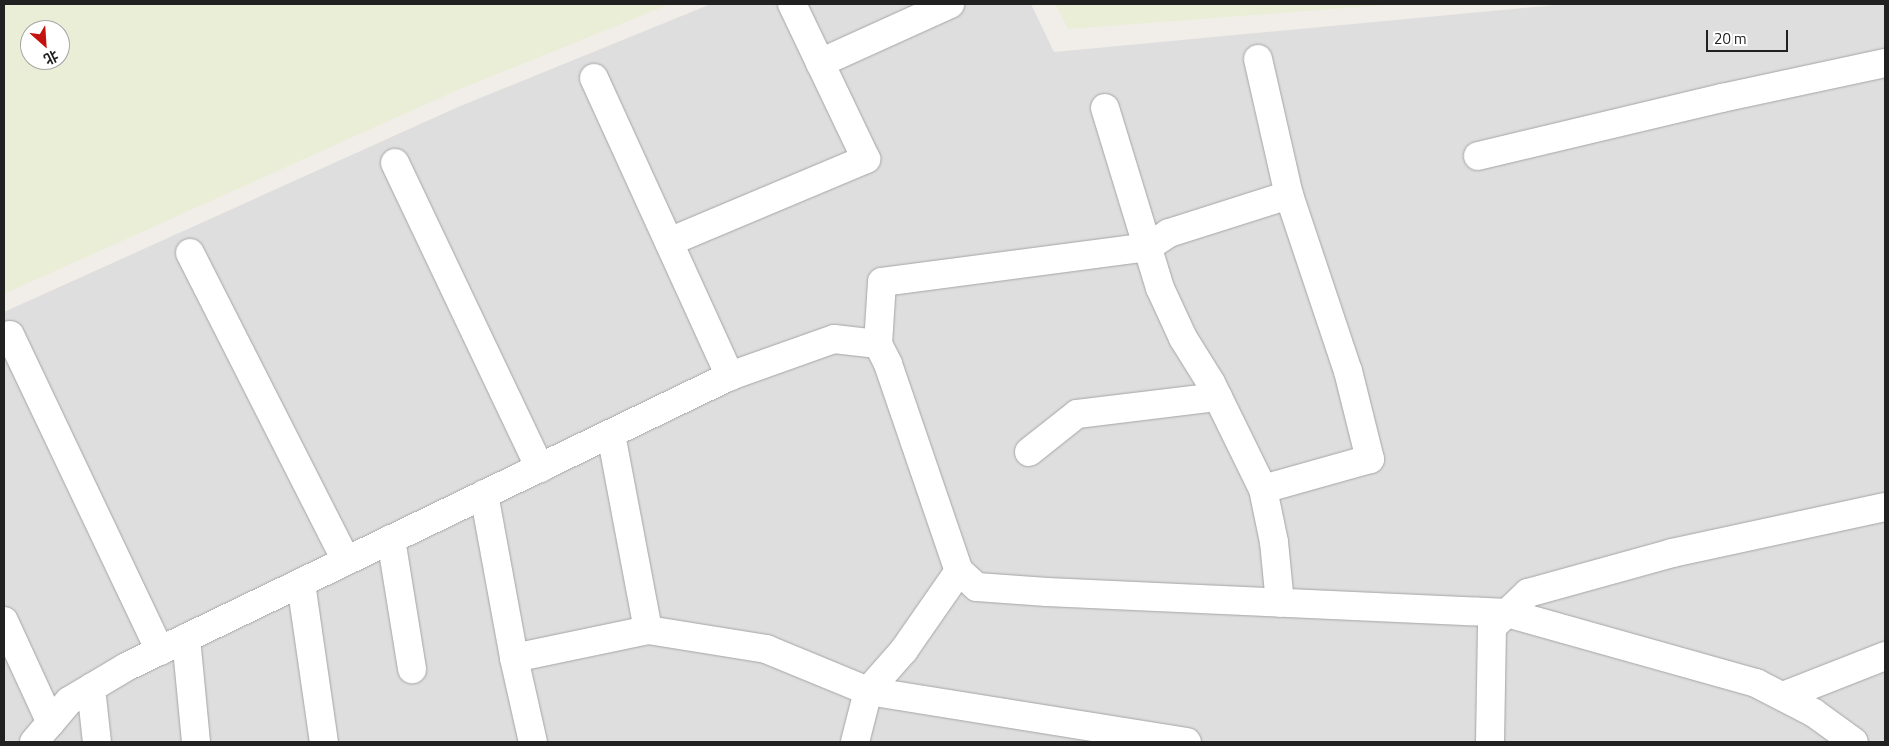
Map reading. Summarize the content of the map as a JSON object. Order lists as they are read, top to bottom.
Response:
{
  "scale_bar": "20 m",
  "north": "bottom right"
}
